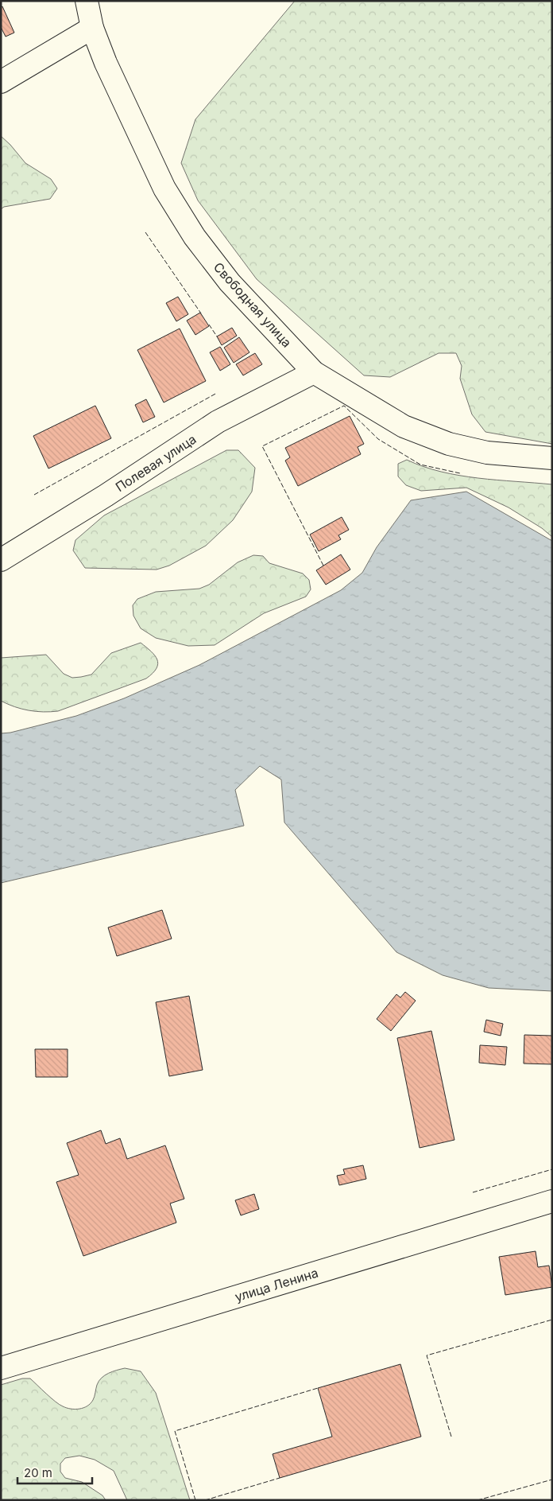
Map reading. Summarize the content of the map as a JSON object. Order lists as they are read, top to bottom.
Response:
{
  "streets": {
    "street": ["Свободная улица", "Полевая улица", "улица Ленина"]
  },
  "crossings": [
    ["Свободная улица", "Полевая улица"]
  ],
  "scale_bar": "20 m"
}
